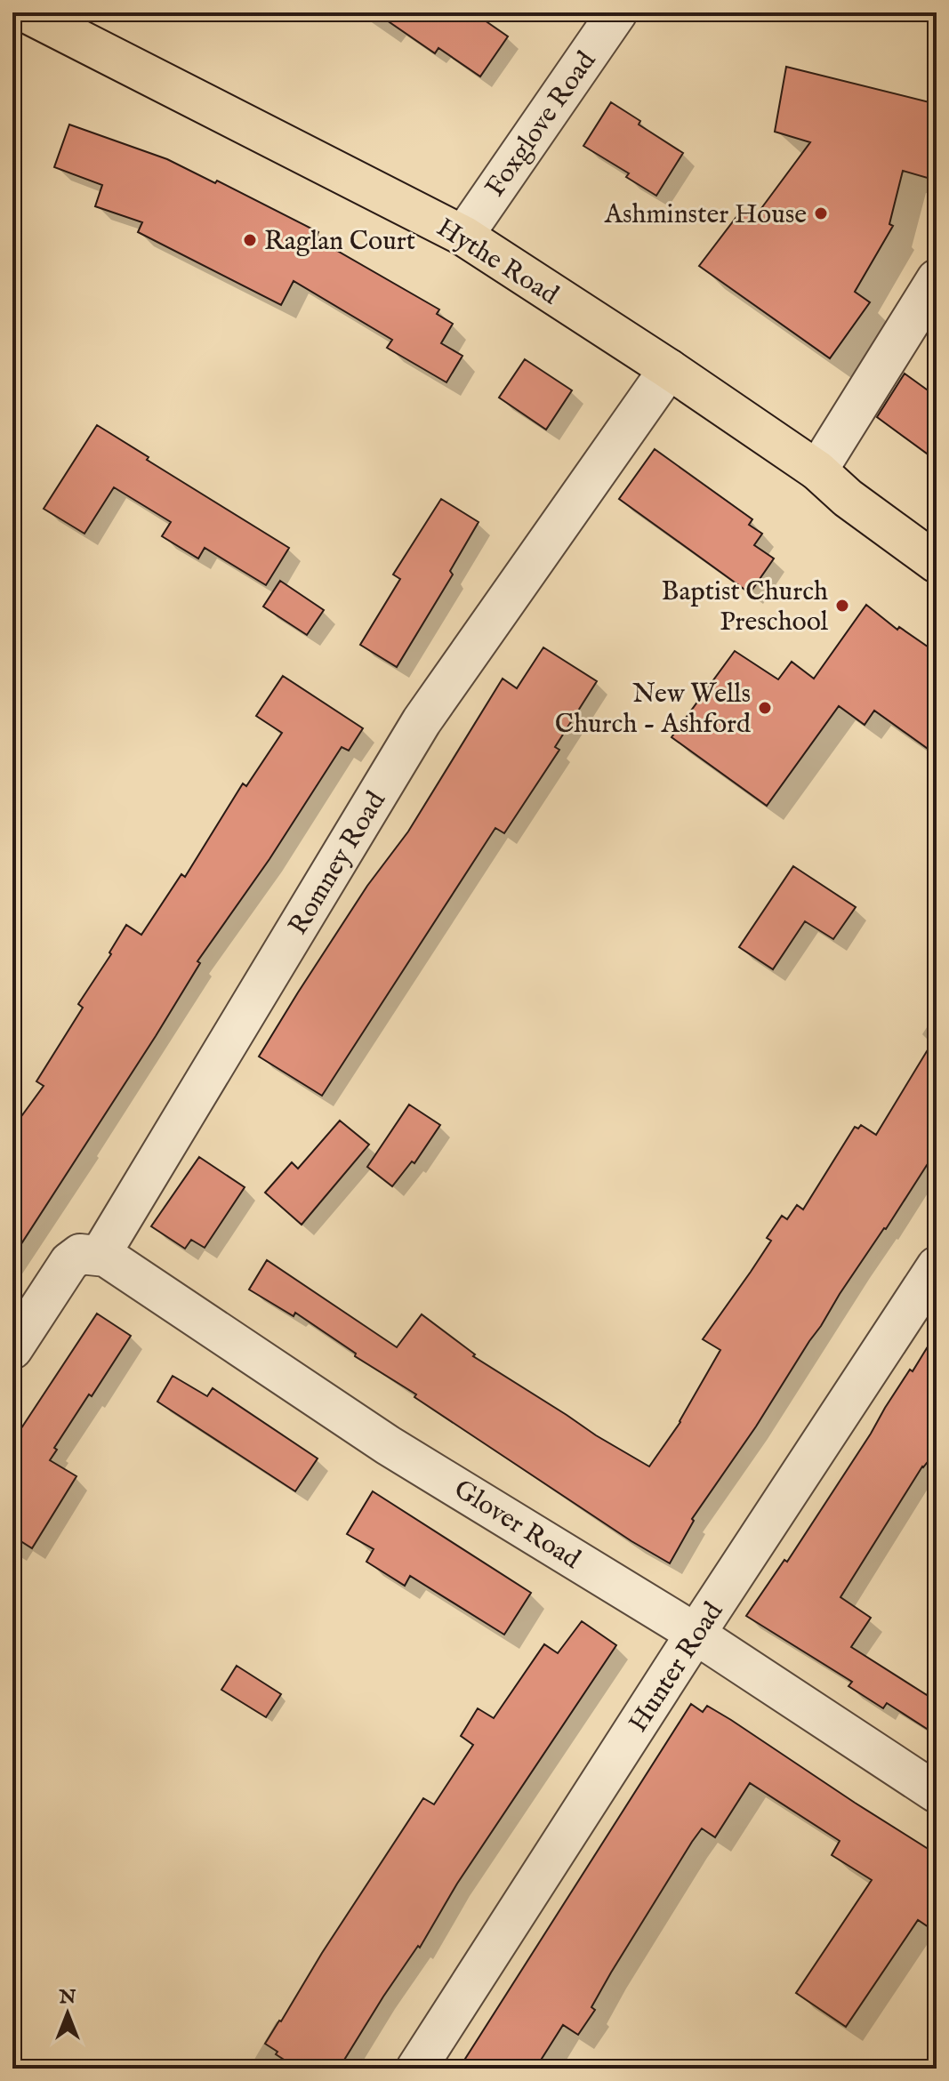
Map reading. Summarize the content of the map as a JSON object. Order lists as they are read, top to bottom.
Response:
{
  "streets": {
    "main road": ["Hythe Road"],
    "street": [
      "Foxglove Road",
      "Romney Road",
      "Glover Road",
      "Hunter Road"
    ]
  },
  "crossings": [
    ["Foxglove Road", "Hythe Road"],
    ["Hythe Road", "Romney Road"],
    ["Romney Road", "Glover Road"],
    ["Glover Road", "Hunter Road"]
  ],
  "places": [
    "Ashminster House",
    "Raglan Court",
    "Baptist Church Preschool",
    "New Wells Church - Ashford"
  ],
  "north": "top"
}
